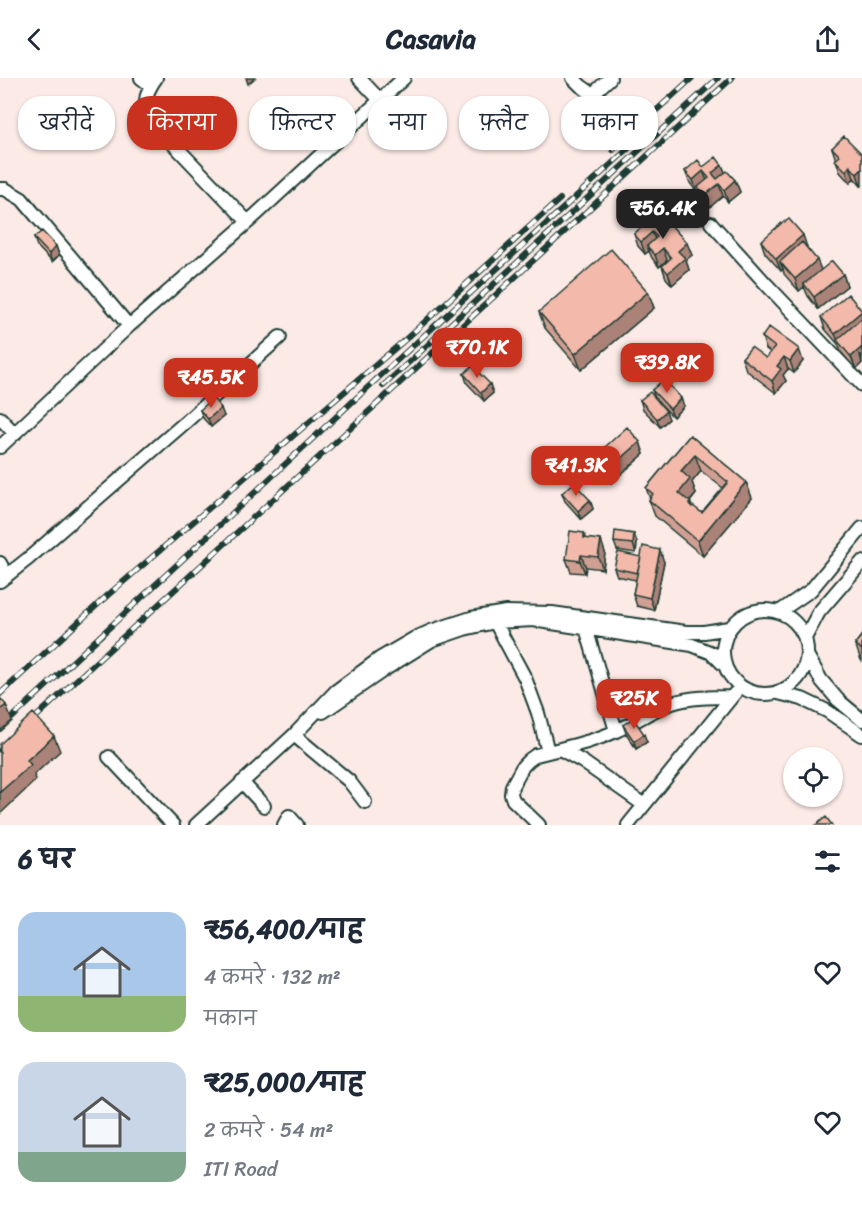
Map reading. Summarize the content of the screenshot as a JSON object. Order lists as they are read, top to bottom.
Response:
{
  "page": {
    "header": "Casavia",
    "chip": [
      "खरीदें",
      "किराया",
      "फ़िल्टर",
      "नया",
      "फ़्लैट",
      "मकान"
    ],
    "price": [
      "₹56.4K",
      "₹70.1K",
      "₹39.8K",
      "₹45.5K",
      "₹41.3K",
      "₹25K"
    ],
    "heading": "6 घर",
    "list": [
      {
        "name": "₹56,400/माह",
        "note": "4 कमरे · 132 m² · मकान"
      },
      {
        "name": "₹25,000/माह",
        "note": "2 कमरे · 54 m² · ITI Road"
      }
    ]
  }
}
